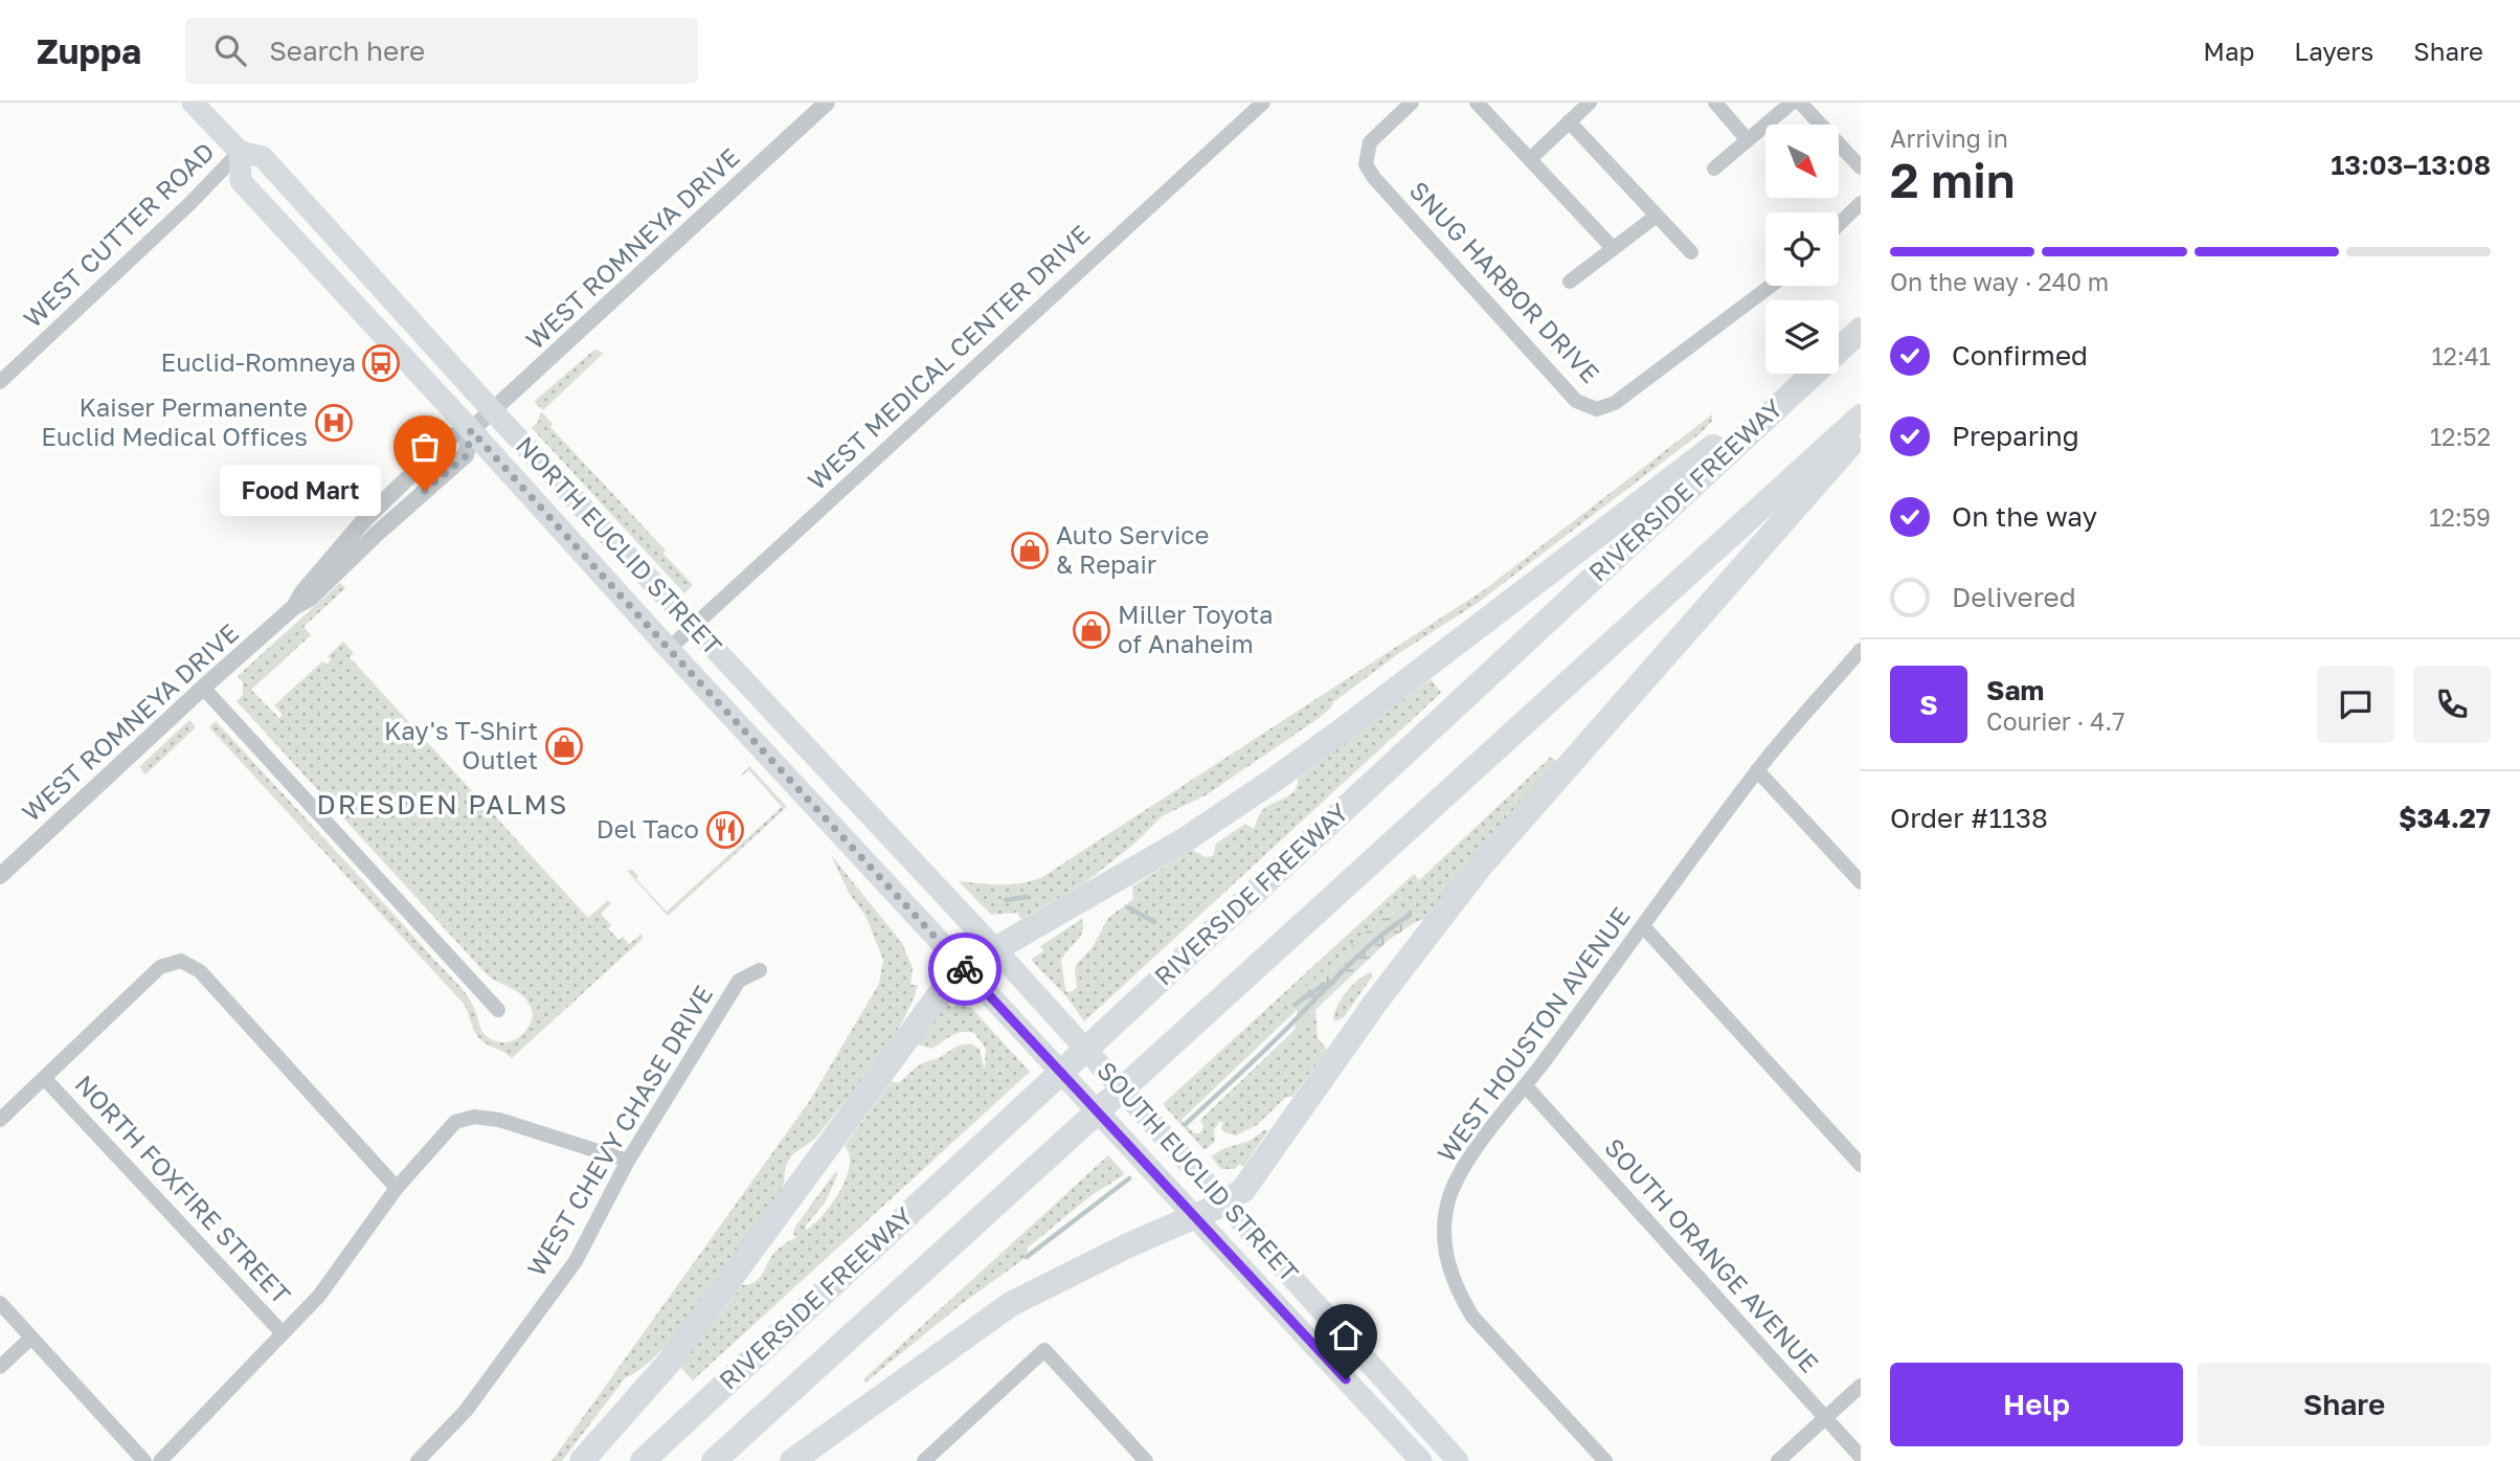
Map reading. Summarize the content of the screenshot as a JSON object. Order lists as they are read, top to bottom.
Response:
{
  "streets": {
    "highway": ["RIVERSIDE FREEWAY"],
    "main road": ["NORTH EUCLID STREET", "SOUTH EUCLID STREET"],
    "street": [
      "WEST CUTTER ROAD",
      "WEST ROMNEYA DRIVE",
      "SNUG HARBOR DRIVE",
      "WEST MEDICAL CENTER DRIVE",
      "WEST HOUSTON AVENUE",
      "WEST CHEVY CHASE DRIVE",
      "NORTH FOXFIRE STREET",
      "SOUTH ORANGE AVENUE"
    ]
  },
  "crossings": [
    ["WEST CUTTER ROAD", "NORTH EUCLID STREET"],
    ["WEST ROMNEYA DRIVE", "NORTH EUCLID STREET"],
    ["WEST MEDICAL CENTER DRIVE", "NORTH EUCLID STREET"],
    ["NORTH EUCLID STREET", "SOUTH EUCLID STREET"],
    ["WEST HOUSTON AVENUE", "SOUTH ORANGE AVENUE"]
  ],
  "districts": ["DRESDEN PALMS"],
  "places": {
    "bus stop": ["Euclid-Romneya"],
    "hospital": ["Kaiser Permanente Euclid Medical Offices"],
    "other": ["Food Mart"],
    "shop": ["Auto Service & Repair", "Miller Toyota of Anaheim", "Kay's T-Shirt Outlet"],
    "restaurant": ["Del Taco"]
  },
  "north": "bottom right",
  "page": {
    "header": "Zuppa",
    "search": "Search here",
    "nav": ["Map", "Layers", "Share"],
    "heading": ["2 min", "Arriving in", "13:03–13:08"],
    "panel": [
      "Sam",
      "Courier · 4.7",
      "Order #1138",
      "$34.27"
    ],
    "bar": "On the way · 240 m",
    "list": [
      ["Confirmed", "12:41"],
      ["Preparing", "12:52"],
      ["On the way", "12:59"],
      "Delivered"
    ],
    "bubble": "Food Mart",
    "round": "S",
    "buttons": ["Help", "Share"]
  }
}
